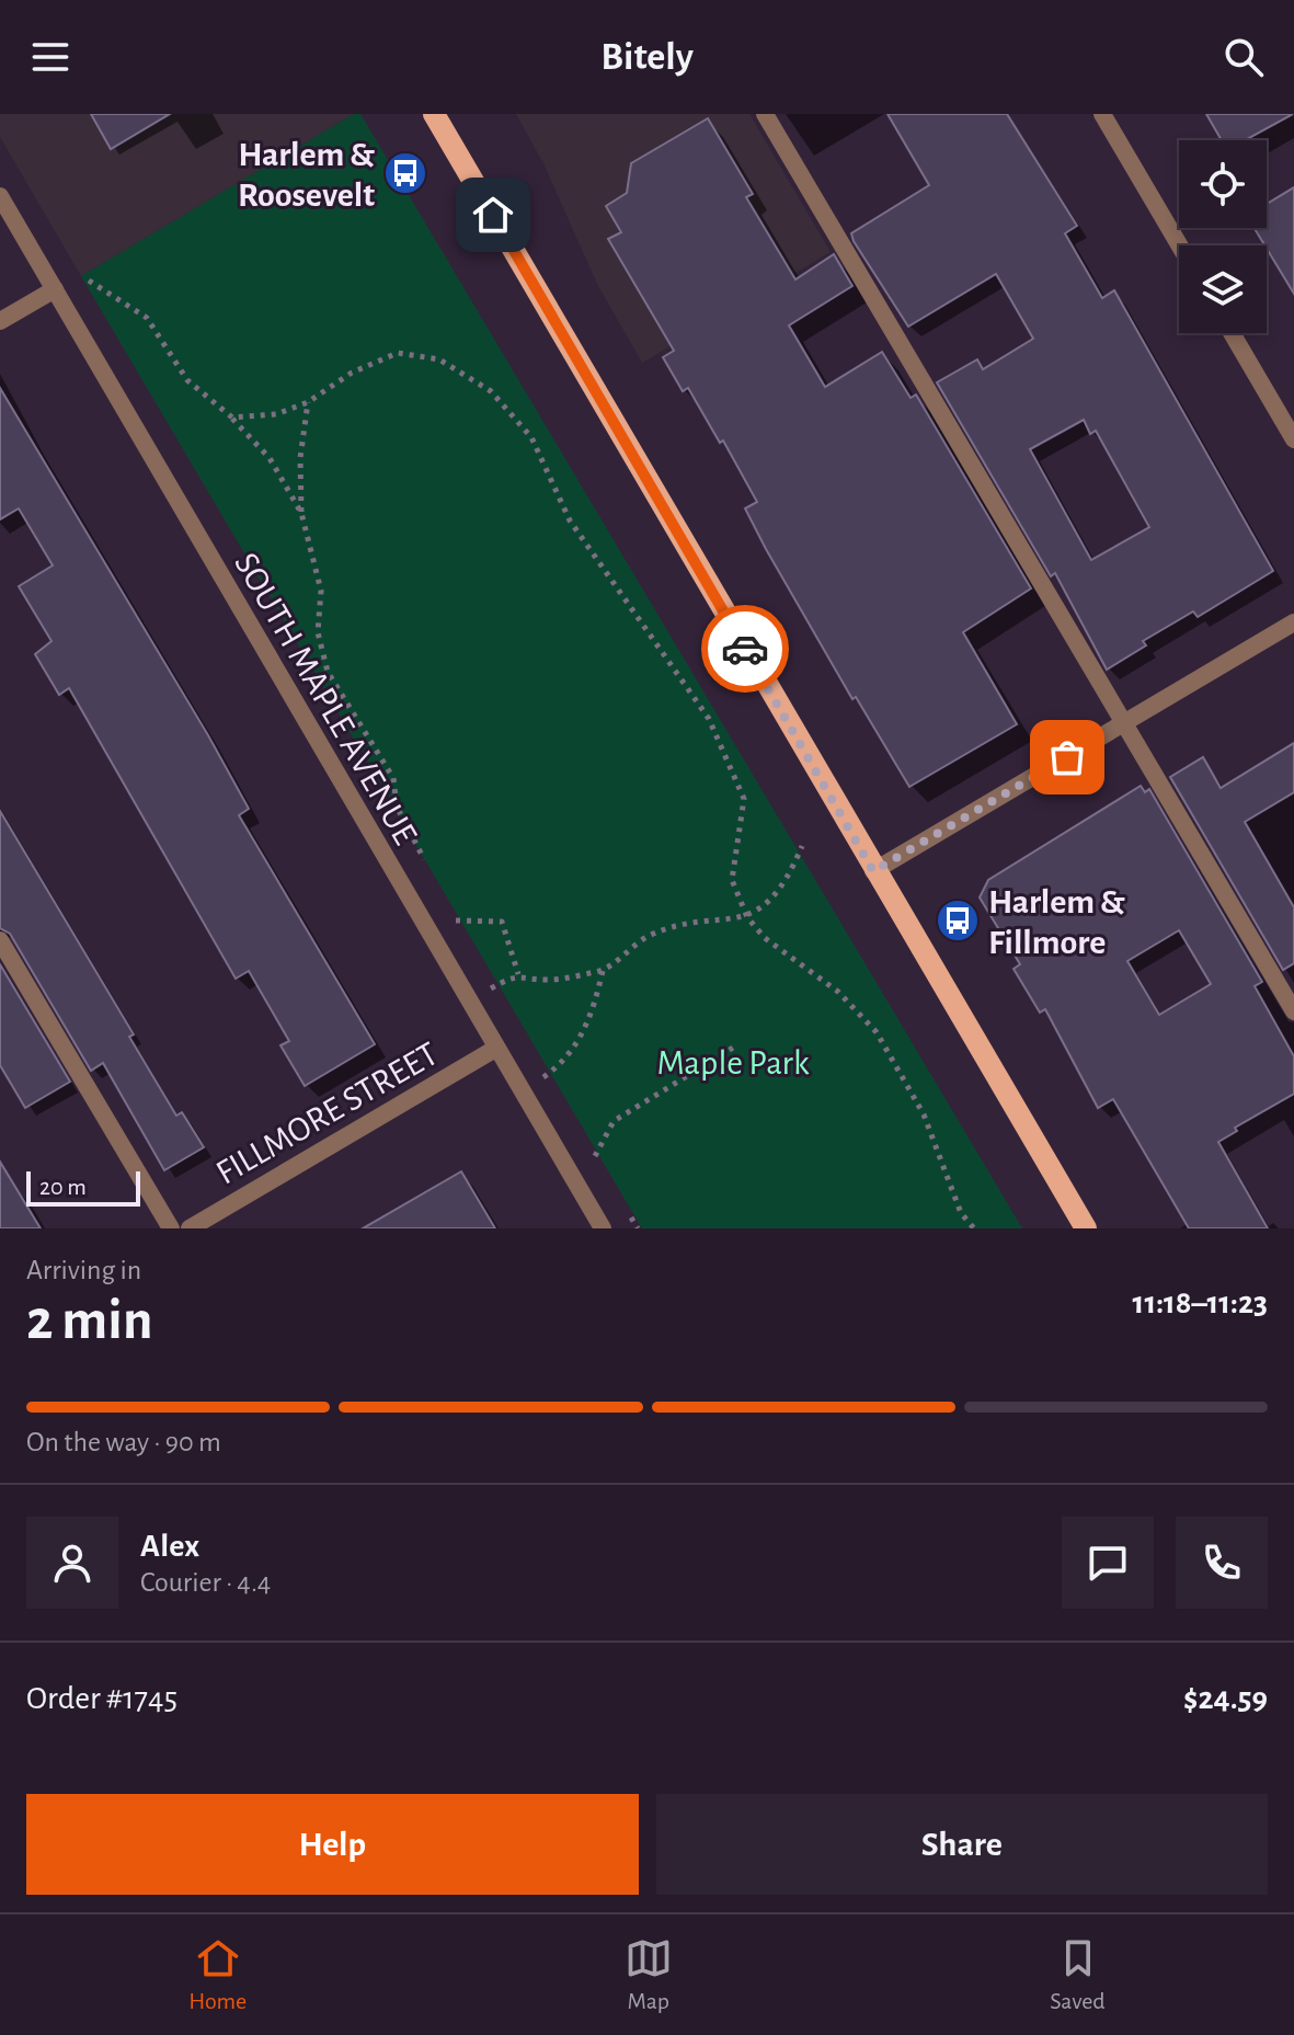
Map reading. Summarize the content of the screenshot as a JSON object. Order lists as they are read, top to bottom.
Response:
{
  "streets": {
    "street": ["SOUTH MAPLE AVENUE", "FILLMORE STREET"]
  },
  "crossings": [
    ["SOUTH MAPLE AVENUE", "FILLMORE STREET"]
  ],
  "parks": ["Maple Park"],
  "places": {
    "bus stop": ["Harlem & Roosevelt", "Harlem & Fillmore"]
  },
  "scale_bar": "20 m",
  "page": {
    "header": "Bitely",
    "scale": "20 m",
    "heading": ["2 min", "Arriving in", "11:18–11:23"],
    "panel": [
      "Alex",
      "Courier · 4.4",
      "Order #1745",
      "$24.59"
    ],
    "bar": "On the way · 90 m",
    "buttons": ["Help", "Share"],
    "tabs": ["Home", "Map", "Saved"]
  }
}
